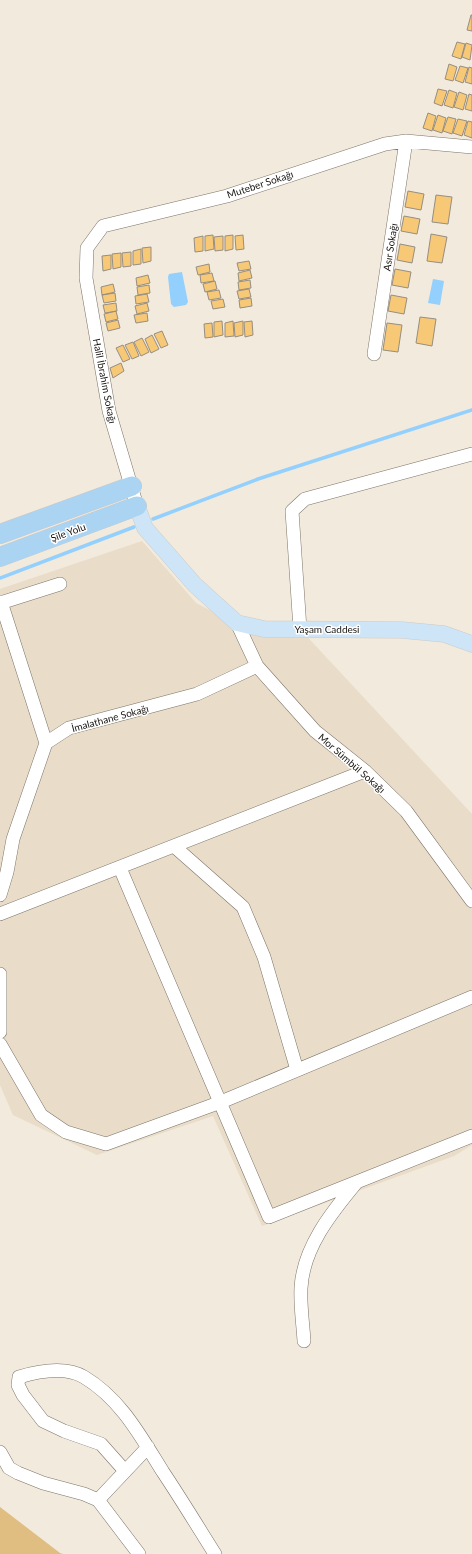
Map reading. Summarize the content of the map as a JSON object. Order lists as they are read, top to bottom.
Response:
{
  "streets": {
    "highway": ["Şile Yolu"],
    "main road": ["Yaşam Caddesi"],
    "street": [
      "Muteber Sokağı",
      "Asır Sokağı",
      "Halil İbrahim Sokağı",
      "İmalathane Sokağı",
      "Mor Sümbül Sokağı"
    ]
  },
  "crossings": [
    ["Muteber Sokağı", "Asır Sokağı"],
    ["Muteber Sokağı", "Halil İbrahim Sokağı"],
    ["Halil İbrahim Sokağı", "Şile Yolu"],
    ["Halil İbrahim Sokağı", "Yaşam Caddesi"],
    ["Şile Yolu", "Yaşam Caddesi"],
    ["Yaşam Caddesi", "Mor Sümbül Sokağı"],
    ["İmalathane Sokağı", "Mor Sümbül Sokağı"]
  ]
}
